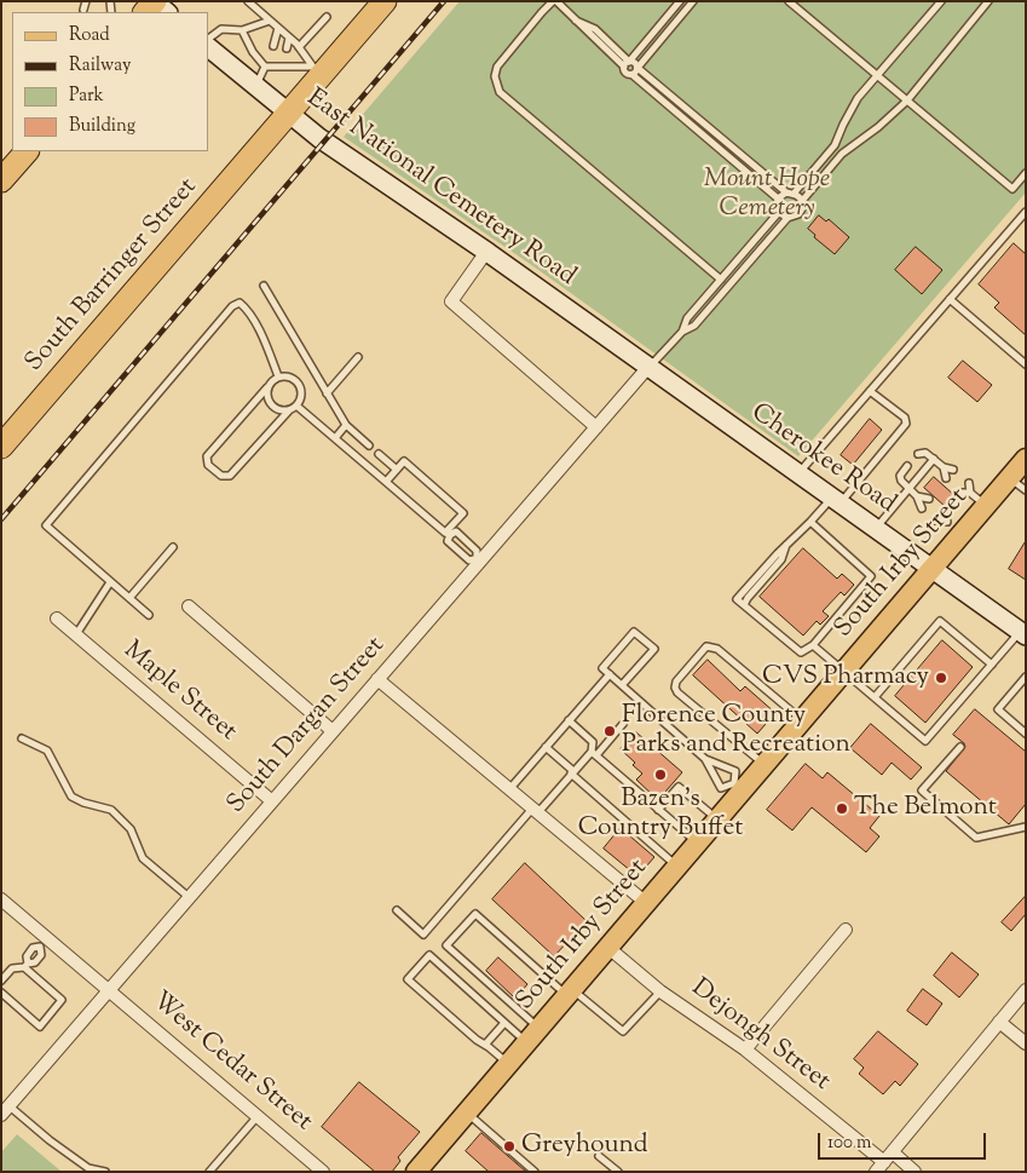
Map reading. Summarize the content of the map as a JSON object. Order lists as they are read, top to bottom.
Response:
{
  "streets": {
    "highway": ["South Barringer Street"],
    "main road": ["South Irby Street"],
    "street": [
      "East National Cemetery Road",
      "Cherokee Road",
      "Maple Street",
      "South Dargan Street",
      "Dejongh Street",
      "West Cedar Street"
    ]
  },
  "crossings": [
    ["East National Cemetery Road", "South Barringer Street"],
    ["East National Cemetery Road", "Cherokee Road"],
    ["East National Cemetery Road", "South Dargan Street"],
    ["Cherokee Road", "South Irby Street"],
    ["Cherokee Road", "South Dargan Street"],
    ["South Irby Street", "Dejongh Street"],
    ["Maple Street", "South Dargan Street"],
    ["South Dargan Street", "West Cedar Street"]
  ],
  "parks": ["Mount Hope Cemetery"],
  "places": [
    "CVS Pharmacy",
    "Florence County Parks and Recreation",
    "Bazen's Country Buffet",
    "The Belmont",
    "Greyhound"
  ],
  "legend": [
    "Road",
    "Railway",
    "Park",
    "Building"
  ],
  "scale_bar": "100 m"
}
